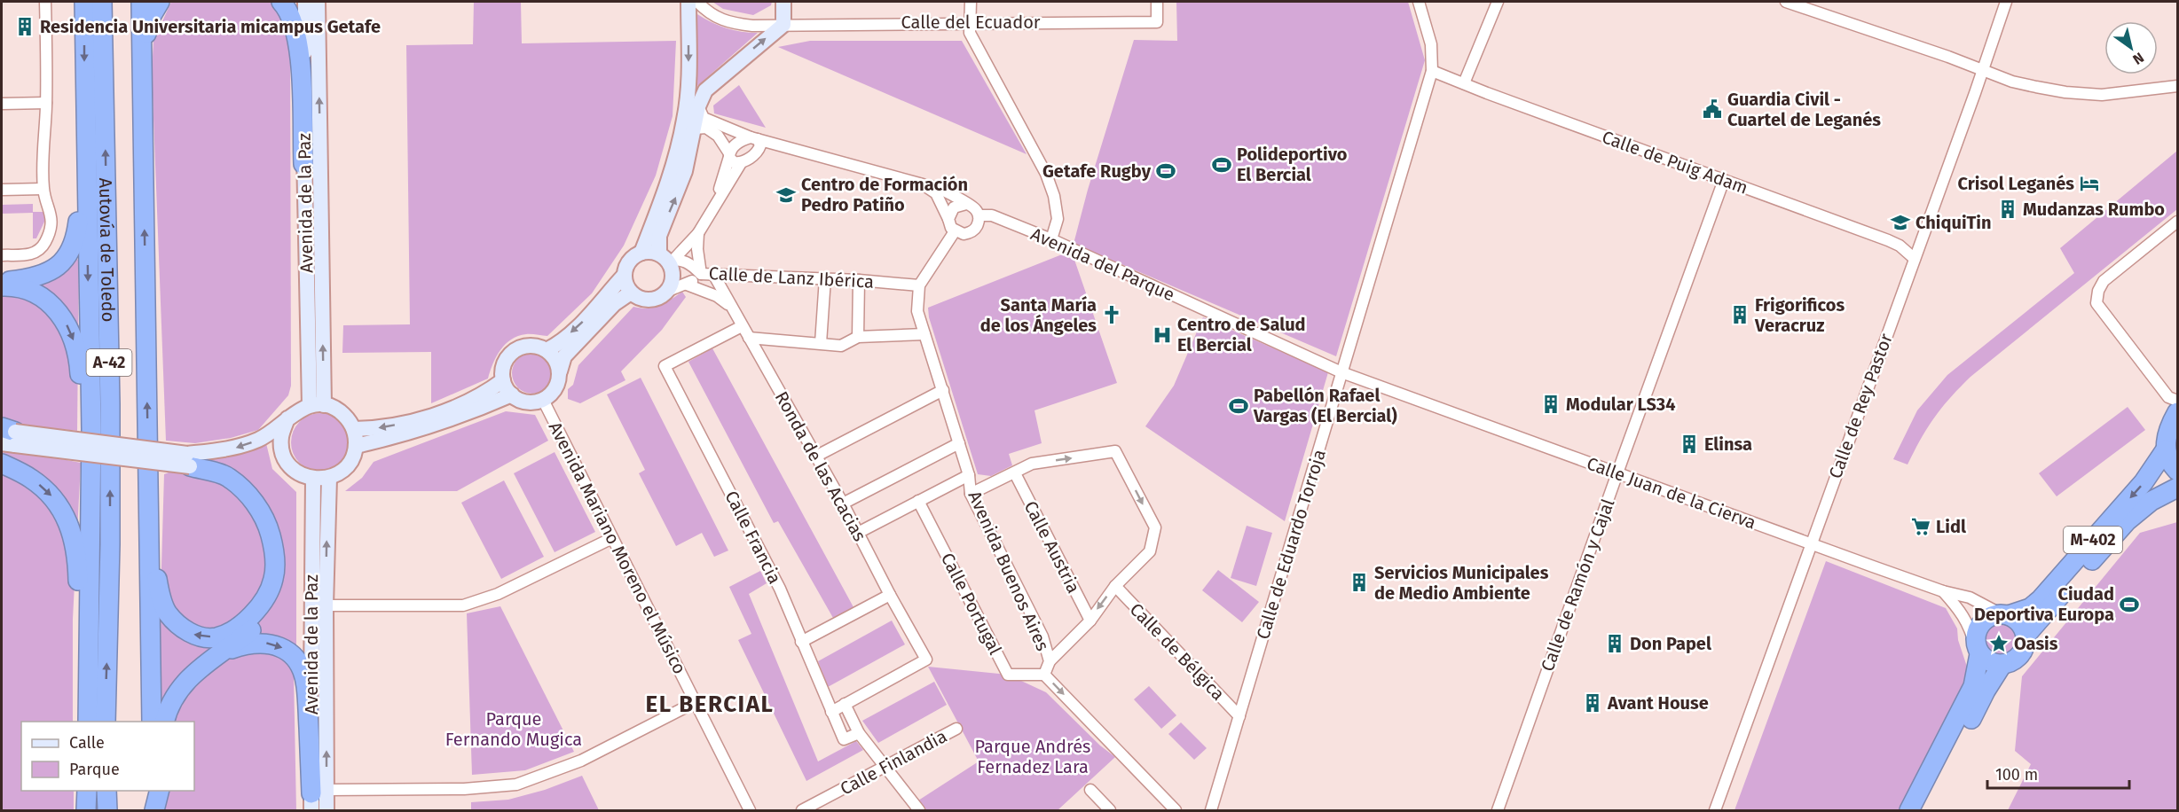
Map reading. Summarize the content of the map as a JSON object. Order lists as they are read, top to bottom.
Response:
{
  "streets": {
    "highway": ["Autovía de Toledo", "A-42", "M-402"],
    "street": [
      "Calle del Ecuador",
      "Calle de Puig Adam",
      "Avenida de la Paz",
      "Avenida del Parque",
      "Calle de Lanz Ibérica",
      "Calle de Rey Pastor",
      "Ronda de las Acacias",
      "Calle Juan de la Cierva",
      "Calle Francia",
      "Calle de Eduardo Torroja",
      "Calle Austria",
      "Avenida Mariano Moreno el Músico",
      "Avenida Buenos Aires",
      "Calle de Ramón y Cajal",
      "Calle Portugal",
      "Calle de Bélgica",
      "Calle Finlandia"
    ]
  },
  "crossings": [
    ["Calle de Puig Adam", "Calle de Rey Pastor"],
    ["Calle de Puig Adam", "Calle de Eduardo Torroja"],
    ["Calle de Puig Adam", "Calle de Ramón y Cajal"],
    ["Avenida del Parque", "Calle Juan de la Cierva"],
    ["Avenida del Parque", "Calle de Eduardo Torroja"],
    ["Avenida del Parque", "Avenida Buenos Aires"],
    ["Calle de Lanz Ibérica", "Ronda de las Acacias"],
    ["Calle de Lanz Ibérica", "Avenida Buenos Aires"],
    ["Calle de Rey Pastor", "Calle Juan de la Cierva"],
    ["Ronda de las Acacias", "Calle Francia"],
    ["Calle Juan de la Cierva", "M-402"],
    ["Calle Juan de la Cierva", "Calle de Eduardo Torroja"],
    ["Calle Juan de la Cierva", "Calle de Ramón y Cajal"],
    ["Calle de Eduardo Torroja", "Calle de Bélgica"],
    ["Avenida Buenos Aires", "Calle Portugal"]
  ],
  "districts": ["EL BERCIAL"],
  "parks": ["Parque Fernando Mugica", "Parque Andrés Fernadez Lara"],
  "places": {
    "building": [
      "Residencia Universitaria micampus Getafe",
      "Mudanzas Rumbo",
      "Frigorificos Veracruz",
      "Modular LS34",
      "Elinsa",
      "Servicios Municipales de Medio Ambiente",
      "Don Papel",
      "Avant House"
    ],
    "public building": ["Guardia Civil - Cuartel de Leganés"],
    "sports": [
      "Polideportivo El Bercial",
      "Getafe Rugby",
      "Pabellón Rafael Vargas (El Bercial)",
      "Ciudad Deportiva Europa"
    ],
    "hotel": ["Crisol Leganés"],
    "school or university": ["Centro de Formación Pedro Patiño", "ChiquiTin"],
    "church": ["Santa María de los Ángeles"],
    "hospital": ["Centro de Salud El Bercial"],
    "supermarket": ["Lidl"],
    "place": ["Oasis"]
  },
  "legend": ["Calle", "Parque"],
  "scale_bar": "100 m",
  "north": "bottom right"
}
